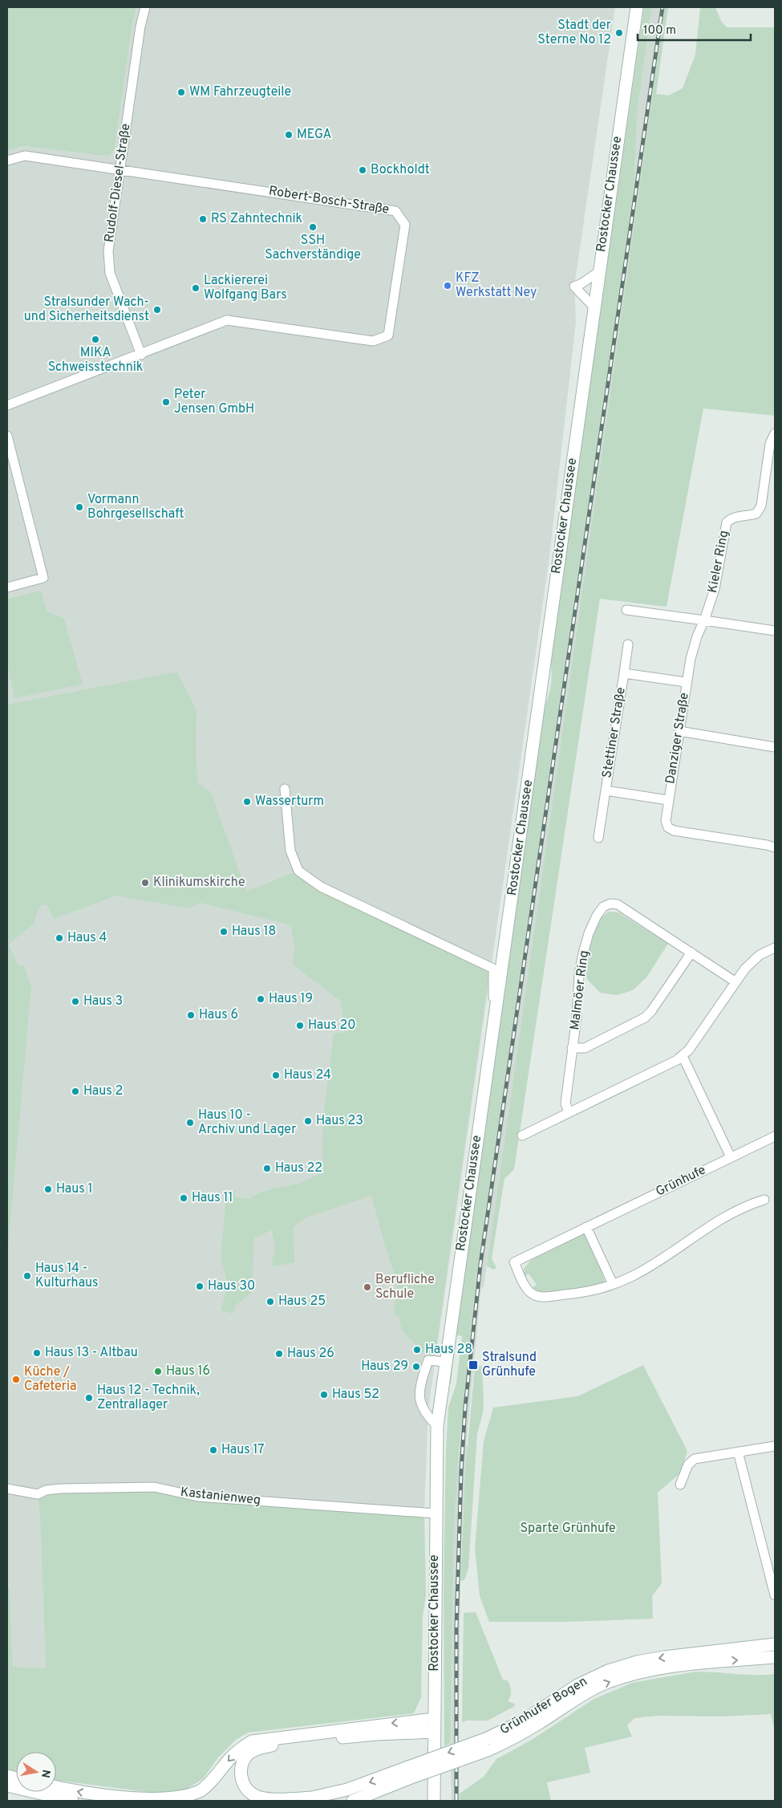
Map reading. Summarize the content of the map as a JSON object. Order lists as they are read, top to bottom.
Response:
{
  "streets": {
    "main road": ["Rostocker Chaussee", "Grünhufer Bogen"],
    "street": [
      "Rudolf-Diesel-Straße",
      "Robert-Bosch-Straße",
      "Kieler Ring",
      "Stettiner Straße",
      "Danziger Straße",
      "Malmöer Ring",
      "Grünhufe",
      "Kastanienweg"
    ]
  },
  "crossings": [
    ["Rudolf-Diesel-Straße", "Robert-Bosch-Straße"],
    ["Rostocker Chaussee", "Kastanienweg"],
    ["Kieler Ring", "Danziger Straße"],
    ["Stettiner Straße", "Danziger Straße"]
  ],
  "parks": ["Sparte Grünhufe"],
  "places": {
    "other": [
      "Stadt der Sterne No 12",
      "WM Fahrzeugteile",
      "MEGA",
      "Bockholdt",
      "RS Zahntechnik",
      "SSH Sachverständige",
      "KFZ Werkstatt Ney",
      "Lackiererei Wolfgang Bars",
      "Stralsunder Wach- und Sicherheitsdienst",
      "MIKA Schweisstechnik",
      "Peter Jensen GmbH",
      "Vormann Bohrgesellschaft",
      "Wasserturm",
      "Klinikumskirche",
      "Haus 18",
      "Haus 4",
      "Haus 19",
      "Haus 3",
      "Haus 6",
      "Haus 20",
      "Haus 24",
      "Haus 2",
      "Haus 23",
      "Haus 10 - Archiv und Lager",
      "Haus 22",
      "Haus 1",
      "Haus 11",
      "Haus 14 - Kulturhaus",
      "Haus 30",
      "Berufliche Schule",
      "Haus 25",
      "Haus 28",
      "Haus 13 - Altbau",
      "Haus 26",
      "Haus 29",
      "Haus 16",
      "Küche / Cafeteria",
      "Haus 52",
      "Haus 12 - Technik, Zentrallager",
      "Haus 17"
    ],
    "transit": ["Stralsund Grünhufe"]
  },
  "scale_bar": "100 m",
  "north": "right"
}
